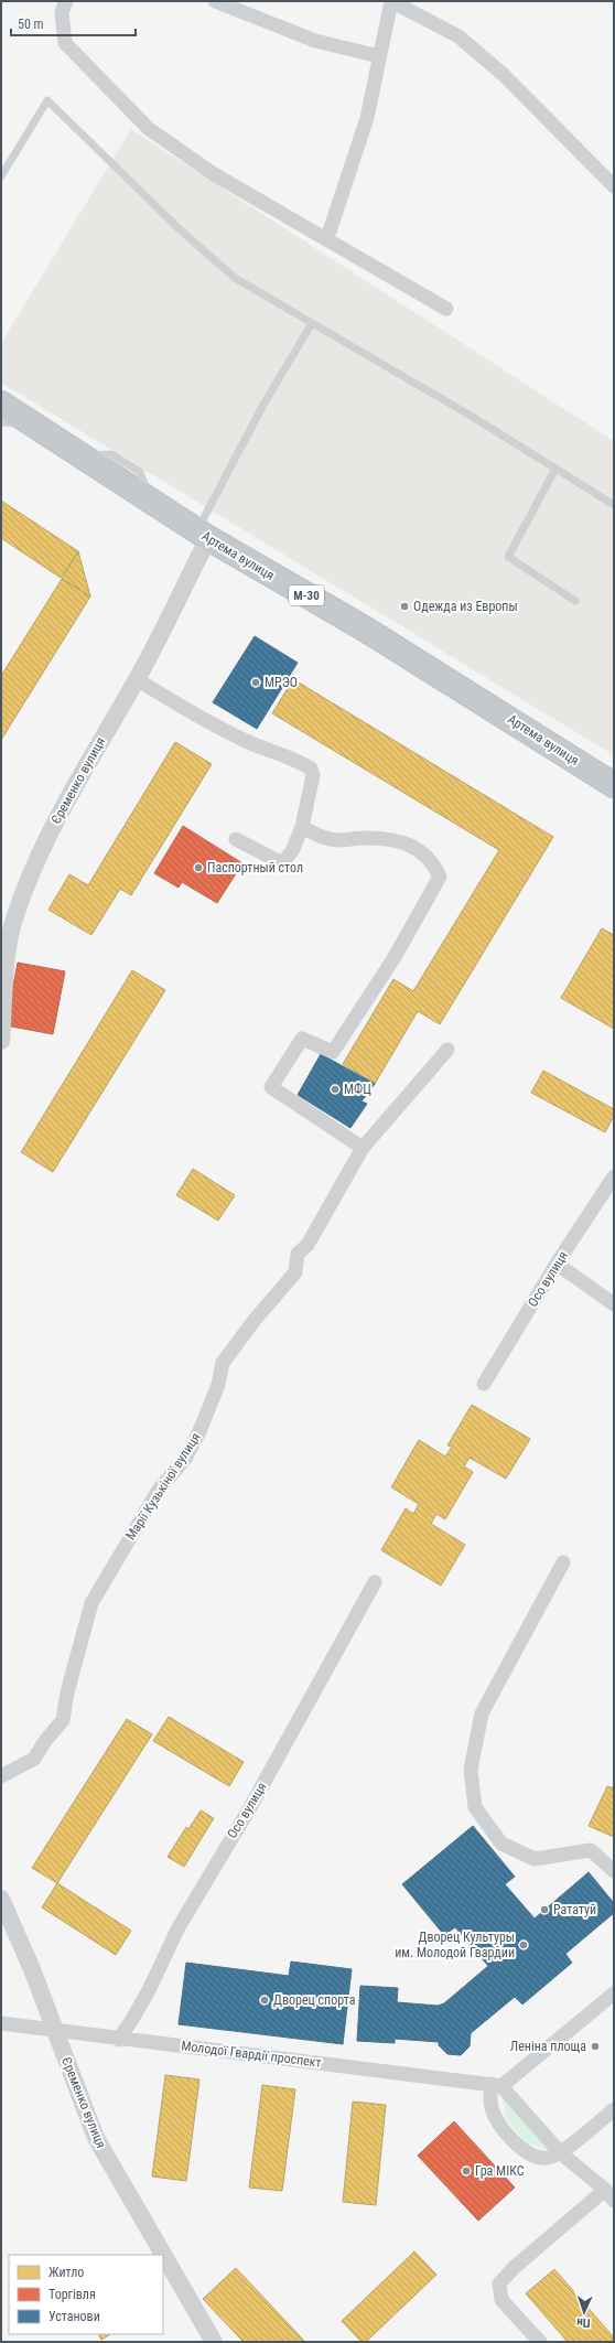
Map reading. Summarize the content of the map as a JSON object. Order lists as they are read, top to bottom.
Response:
{
  "streets": {
    "highway": ["Артема вулиця", "М-30"],
    "street": [
      "Єременко вулиця",
      "Осо вулиця",
      "Марії Кузькіної вулиця",
      "Молодої Гвардії проспект"
    ]
  },
  "crossings": [
    ["Артема вулиця", "Єременко вулиця"],
    ["Єременко вулиця", "Молодої Гвардії проспект"],
    ["Осо вулиця", "Молодої Гвардії проспект"]
  ],
  "places": [
    "Одежда из Европы",
    "МРЭО",
    "Паспортный стол",
    "МФЦ",
    "Рататуй",
    "Дворец Культуры им. Молодой Гвардии",
    "Дворец спорта",
    "Леніна площа",
    "Гра МІКС"
  ],
  "legend": ["Житло", "Торгівля", "Установи"],
  "scale_bar": "50 m",
  "north": "bottom"
}
